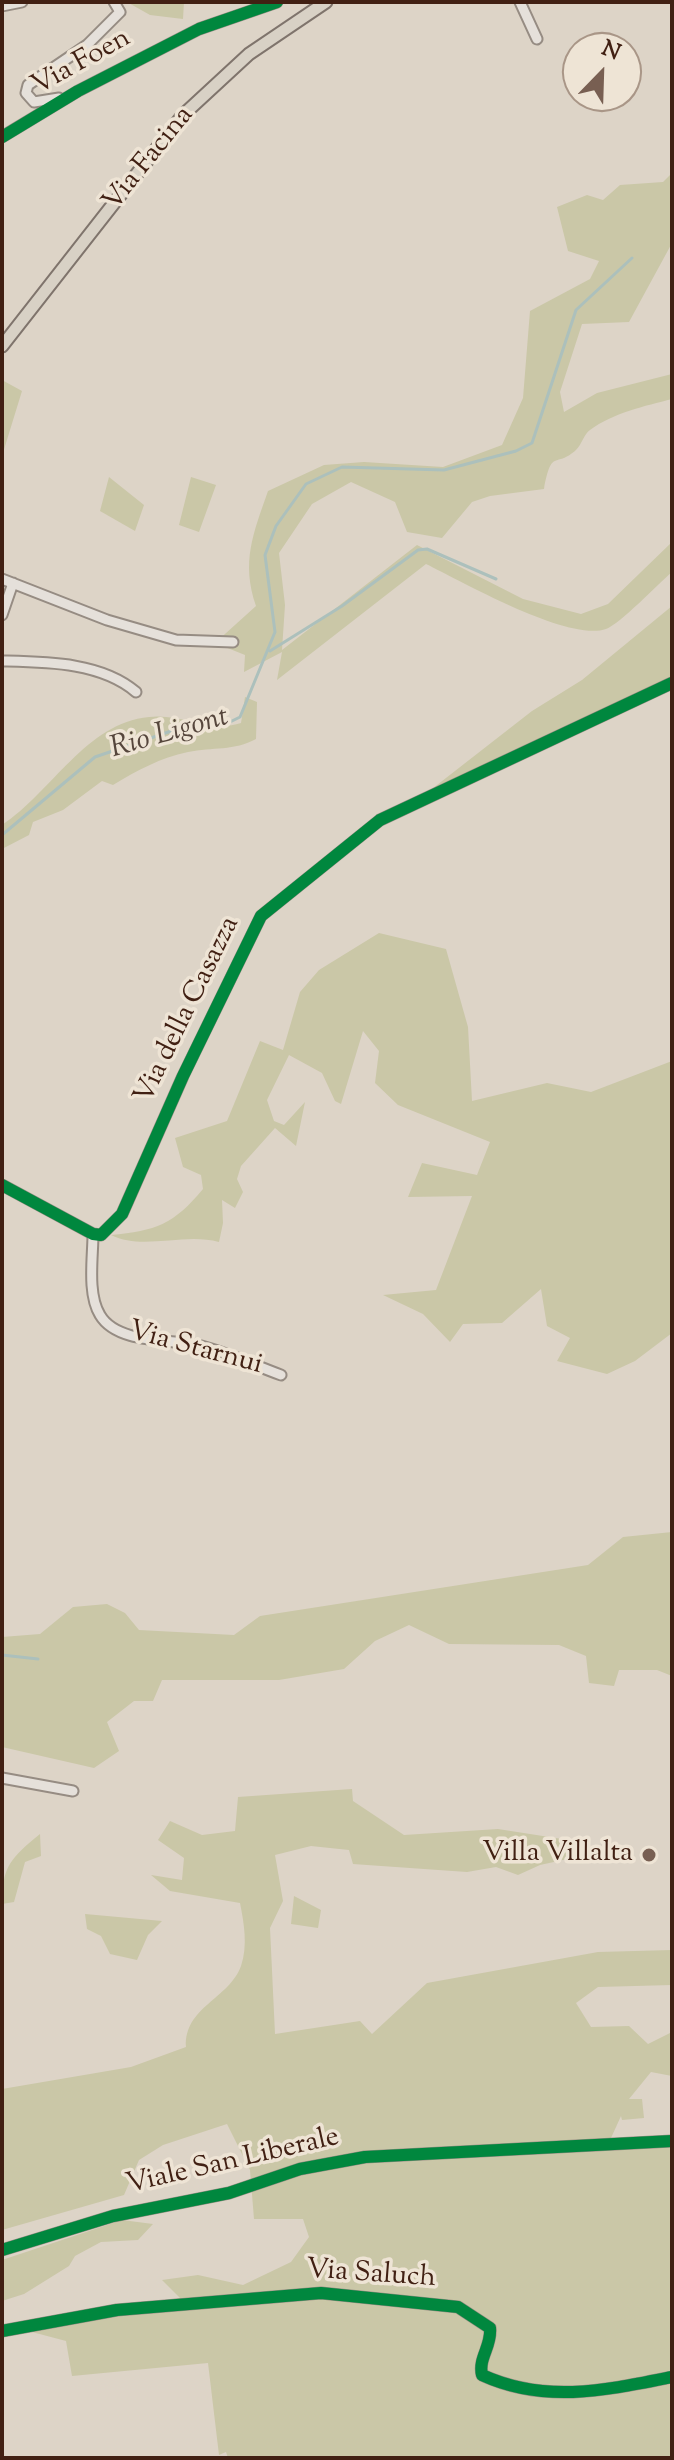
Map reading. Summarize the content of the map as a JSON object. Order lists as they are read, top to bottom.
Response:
{
  "streets": {
    "main road": ["Via Facina"],
    "street": [
      "Via Foen",
      "Via della Casazza",
      "Via Starnui",
      "Viale San Liberale",
      "Via Saluch"
    ]
  },
  "crossings": [
    ["Via della Casazza", "Via Starnui"]
  ],
  "water": ["Rio Ligont"],
  "places": ["Villa Villalta"],
  "north": "top right"
}
